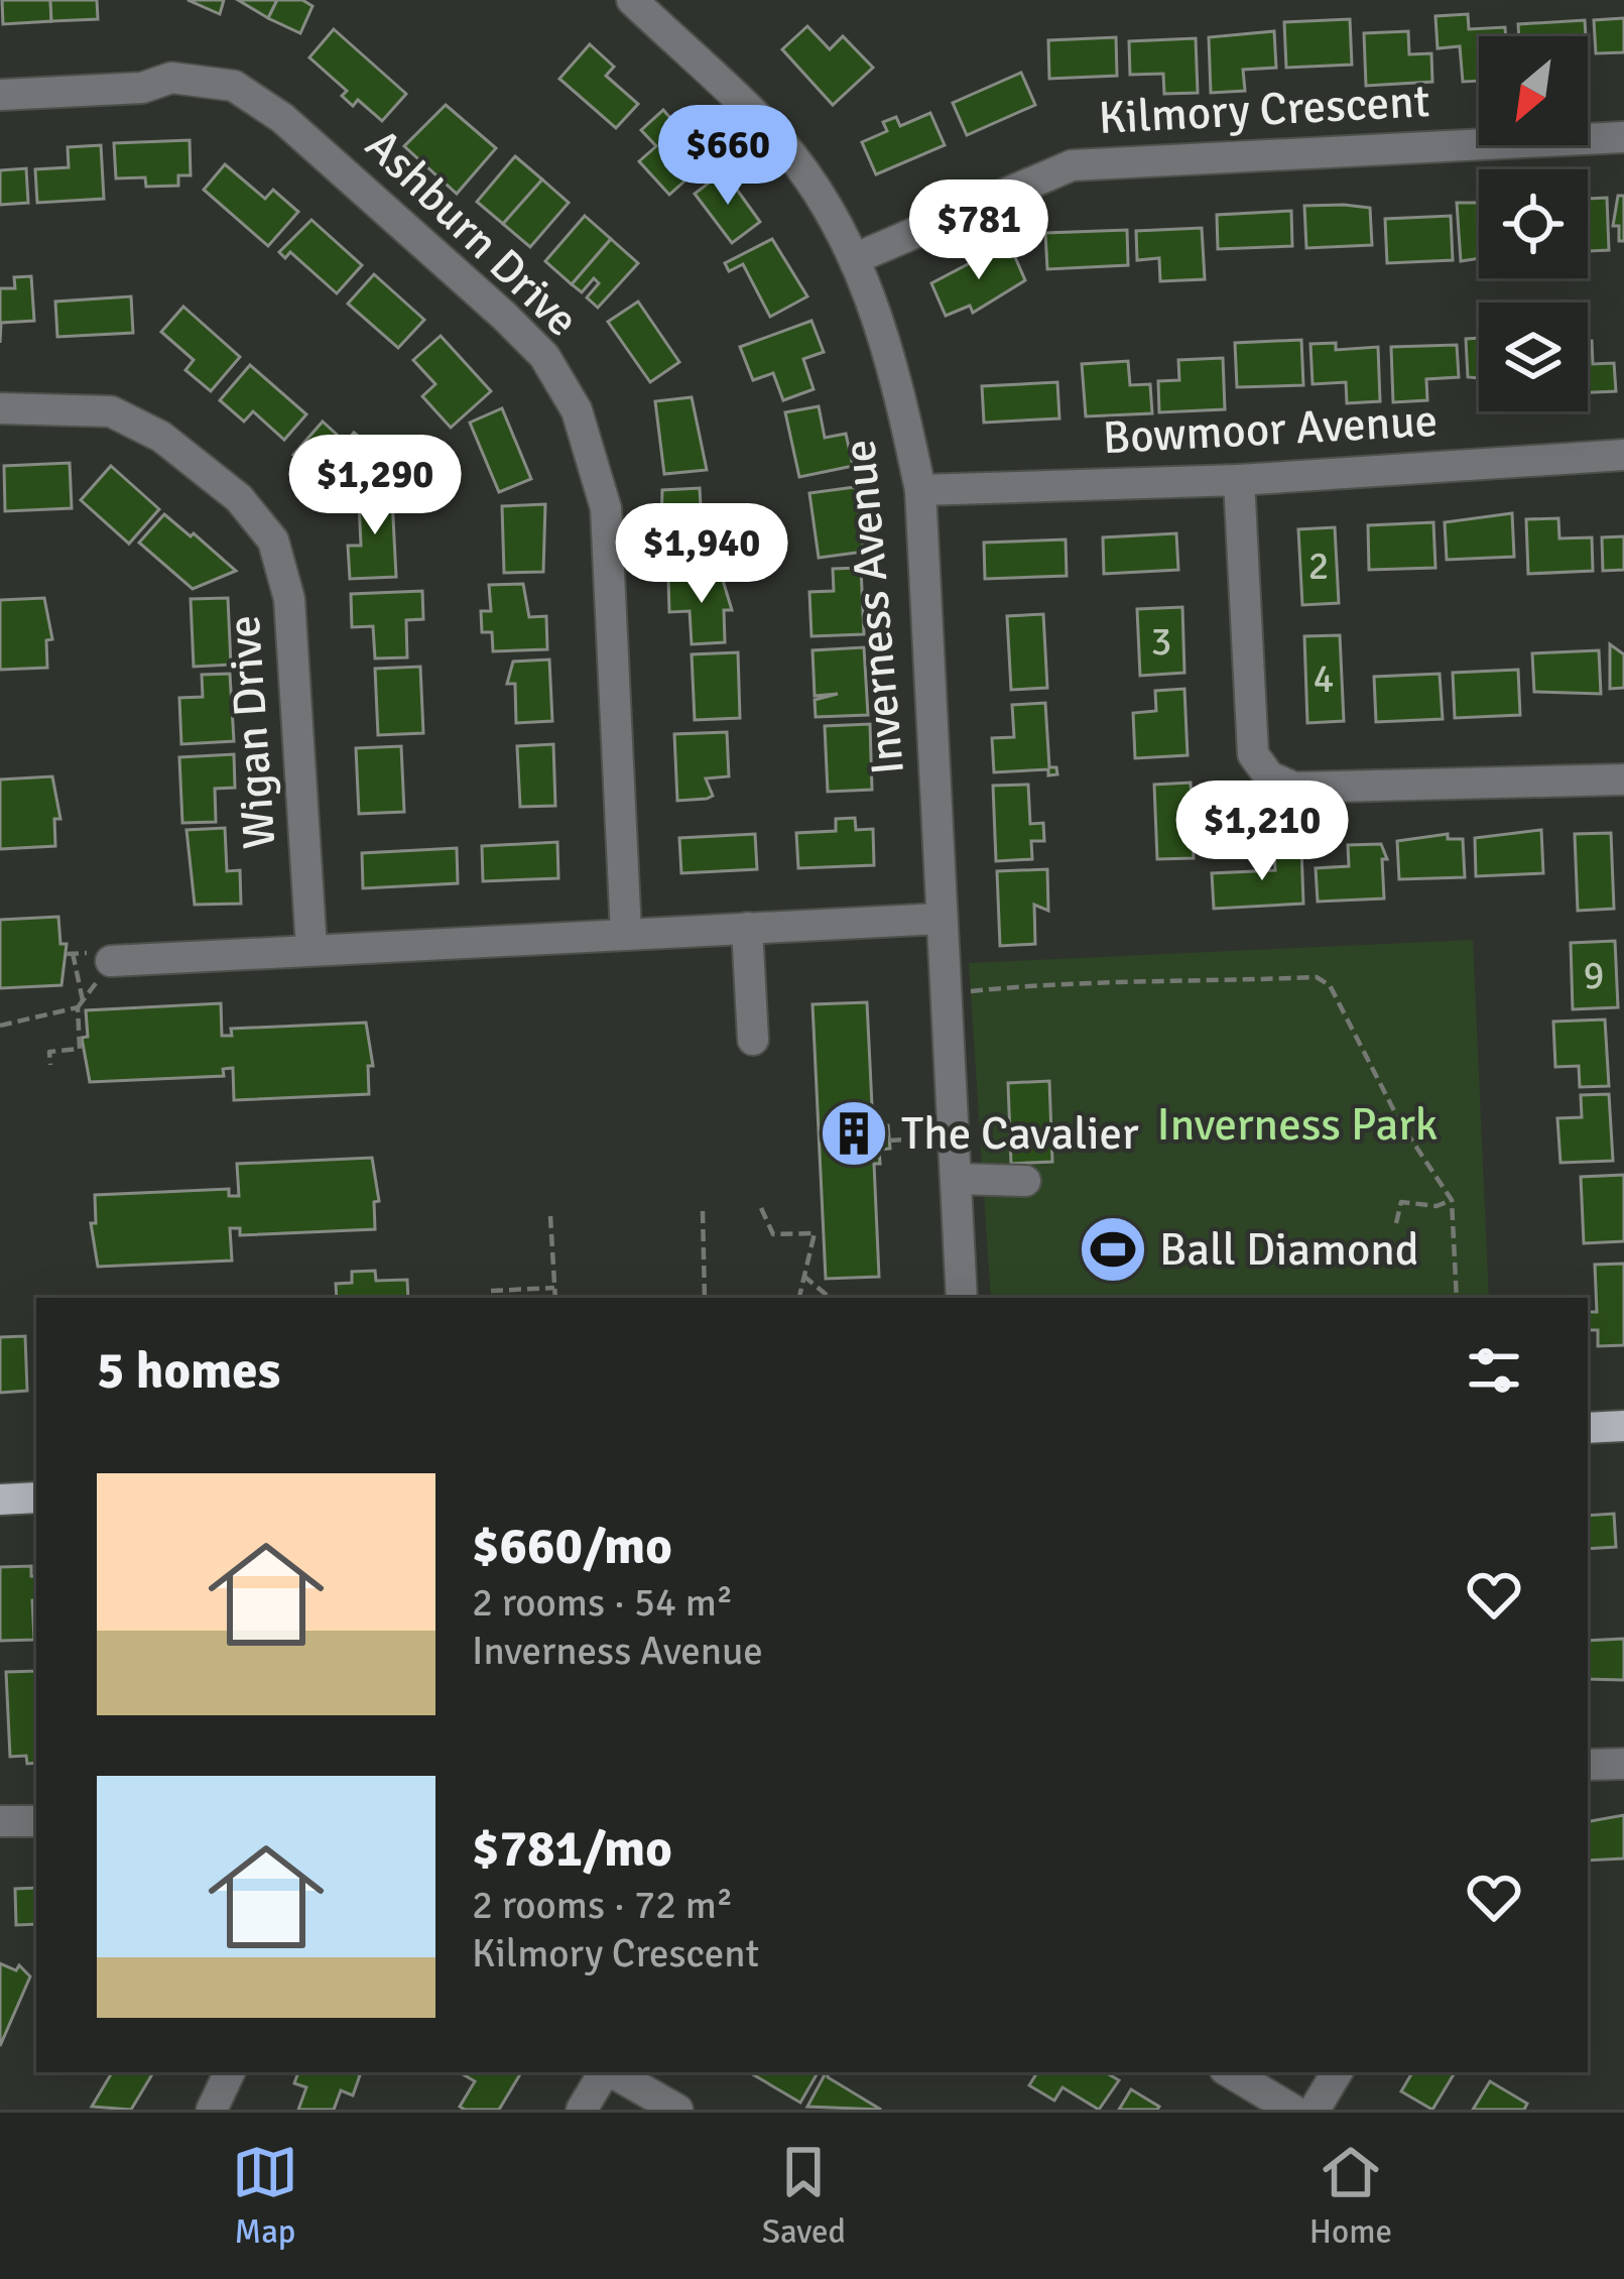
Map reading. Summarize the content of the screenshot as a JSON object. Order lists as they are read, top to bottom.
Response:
{
  "streets": {
    "street": [
      "Kilmory Crescent",
      "Ashburn Drive",
      "Bowmoor Avenue",
      "Inverness Avenue",
      "Wigan Drive"
    ]
  },
  "crossings": [
    ["Kilmory Crescent", "Inverness Avenue"],
    ["Bowmoor Avenue", "Inverness Avenue"]
  ],
  "parks": ["Inverness Park"],
  "places": {
    "building": ["The Cavalier"],
    "sports": ["Ball Diamond"]
  },
  "house_numbers": [
    "2",
    "3",
    "4",
    "9"
  ],
  "north": "bottom left",
  "page": {
    "price": [
      "$660",
      "$781",
      "$1,290",
      "$1,940",
      "$1,210"
    ],
    "heading": "5 homes",
    "list": [
      {
        "name": "$660/mo",
        "note": "2 rooms · 54 m² · Inverness Avenue"
      },
      {
        "name": "$781/mo",
        "note": "2 rooms · 72 m² · Kilmory Crescent"
      }
    ],
    "tabs": ["Map", "Saved", "Home"]
  }
}
